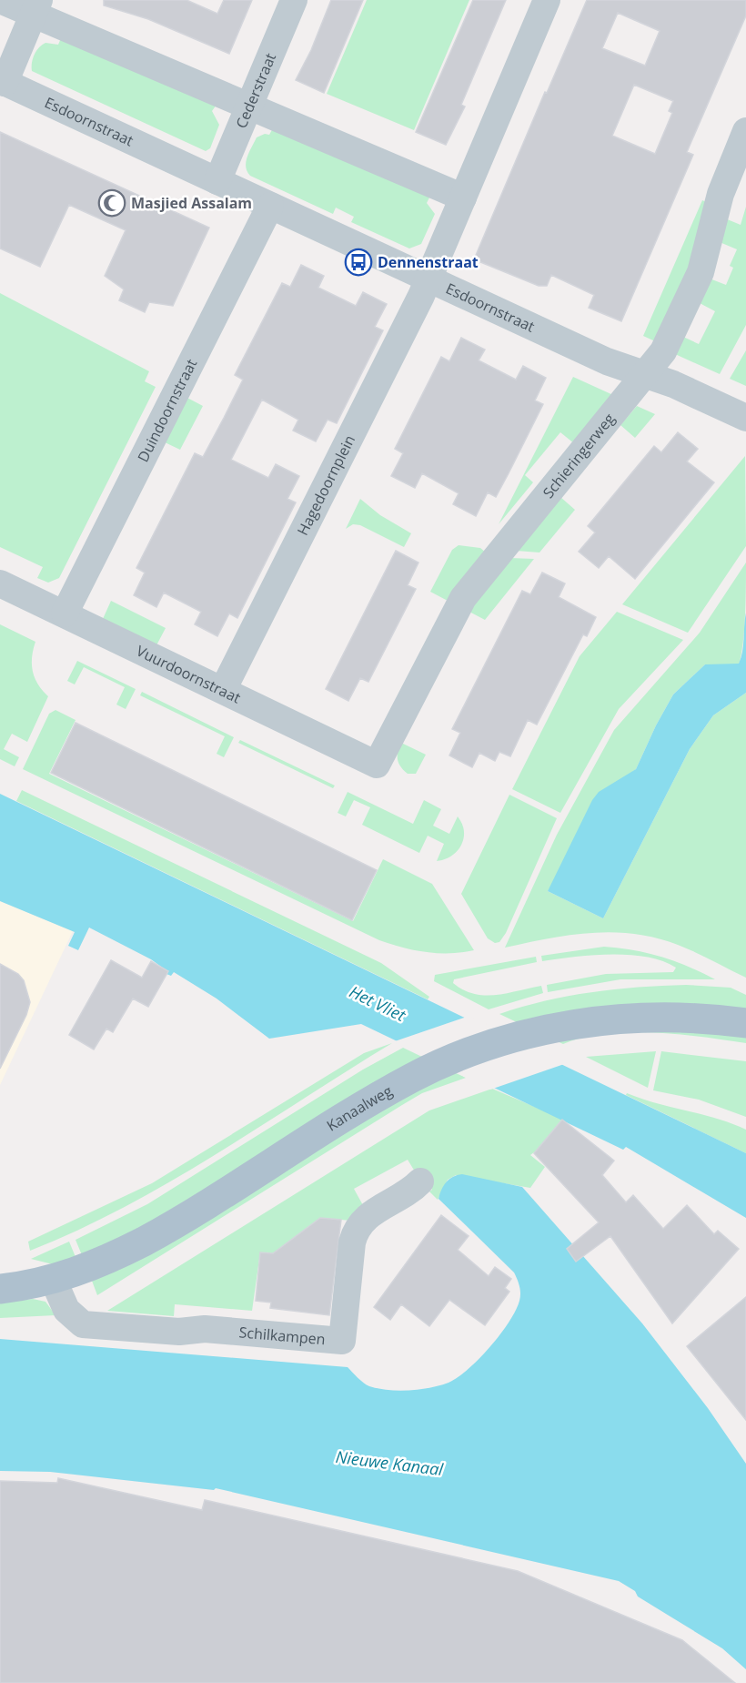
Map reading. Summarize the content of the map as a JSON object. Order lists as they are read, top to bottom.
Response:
{
  "streets": {
    "main road": ["Kanaalweg"],
    "street": [
      "Cederstraat",
      "Esdoornstraat",
      "Duindoornstraat",
      "Schieringerweg",
      "Hagedoornplein",
      "Vuurdoornstraat",
      "Schilkampen"
    ]
  },
  "crossings": [
    ["Cederstraat", "Esdoornstraat"],
    ["Esdoornstraat", "Duindoornstraat"],
    ["Esdoornstraat", "Schieringerweg"],
    ["Esdoornstraat", "Hagedoornplein"],
    ["Duindoornstraat", "Vuurdoornstraat"],
    ["Schieringerweg", "Vuurdoornstraat"],
    ["Hagedoornplein", "Vuurdoornstraat"],
    ["Kanaalweg", "Schilkampen"]
  ],
  "water": ["Het Vliet", "Nieuwe Kanaal"],
  "places": {
    "mosque": ["Masjied Assalam"],
    "bus stop": ["Dennenstraat"]
  }
}
